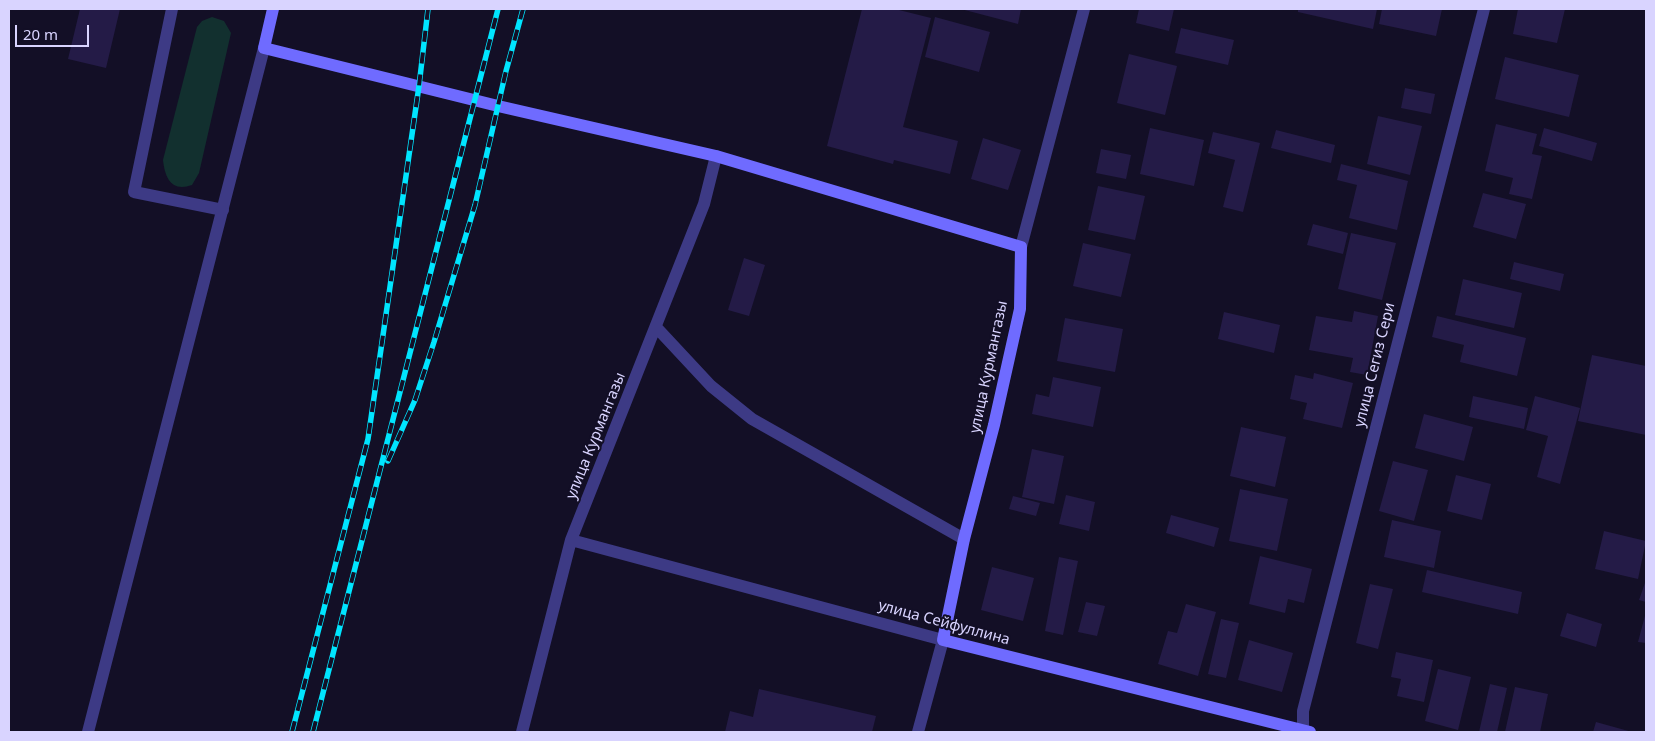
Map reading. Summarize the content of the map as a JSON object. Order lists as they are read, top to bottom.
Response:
{
  "streets": {
    "main road": ["улица Курмангазы", "улица Сейфуллина"],
    "street": ["улица Сегиз Сери"]
  },
  "crossings": [
    ["улица Сегиз Сери", "улица Сейфуллина"],
    ["улица Курмангазы", "улица Сейфуллина"]
  ],
  "scale_bar": "20 m"
}
